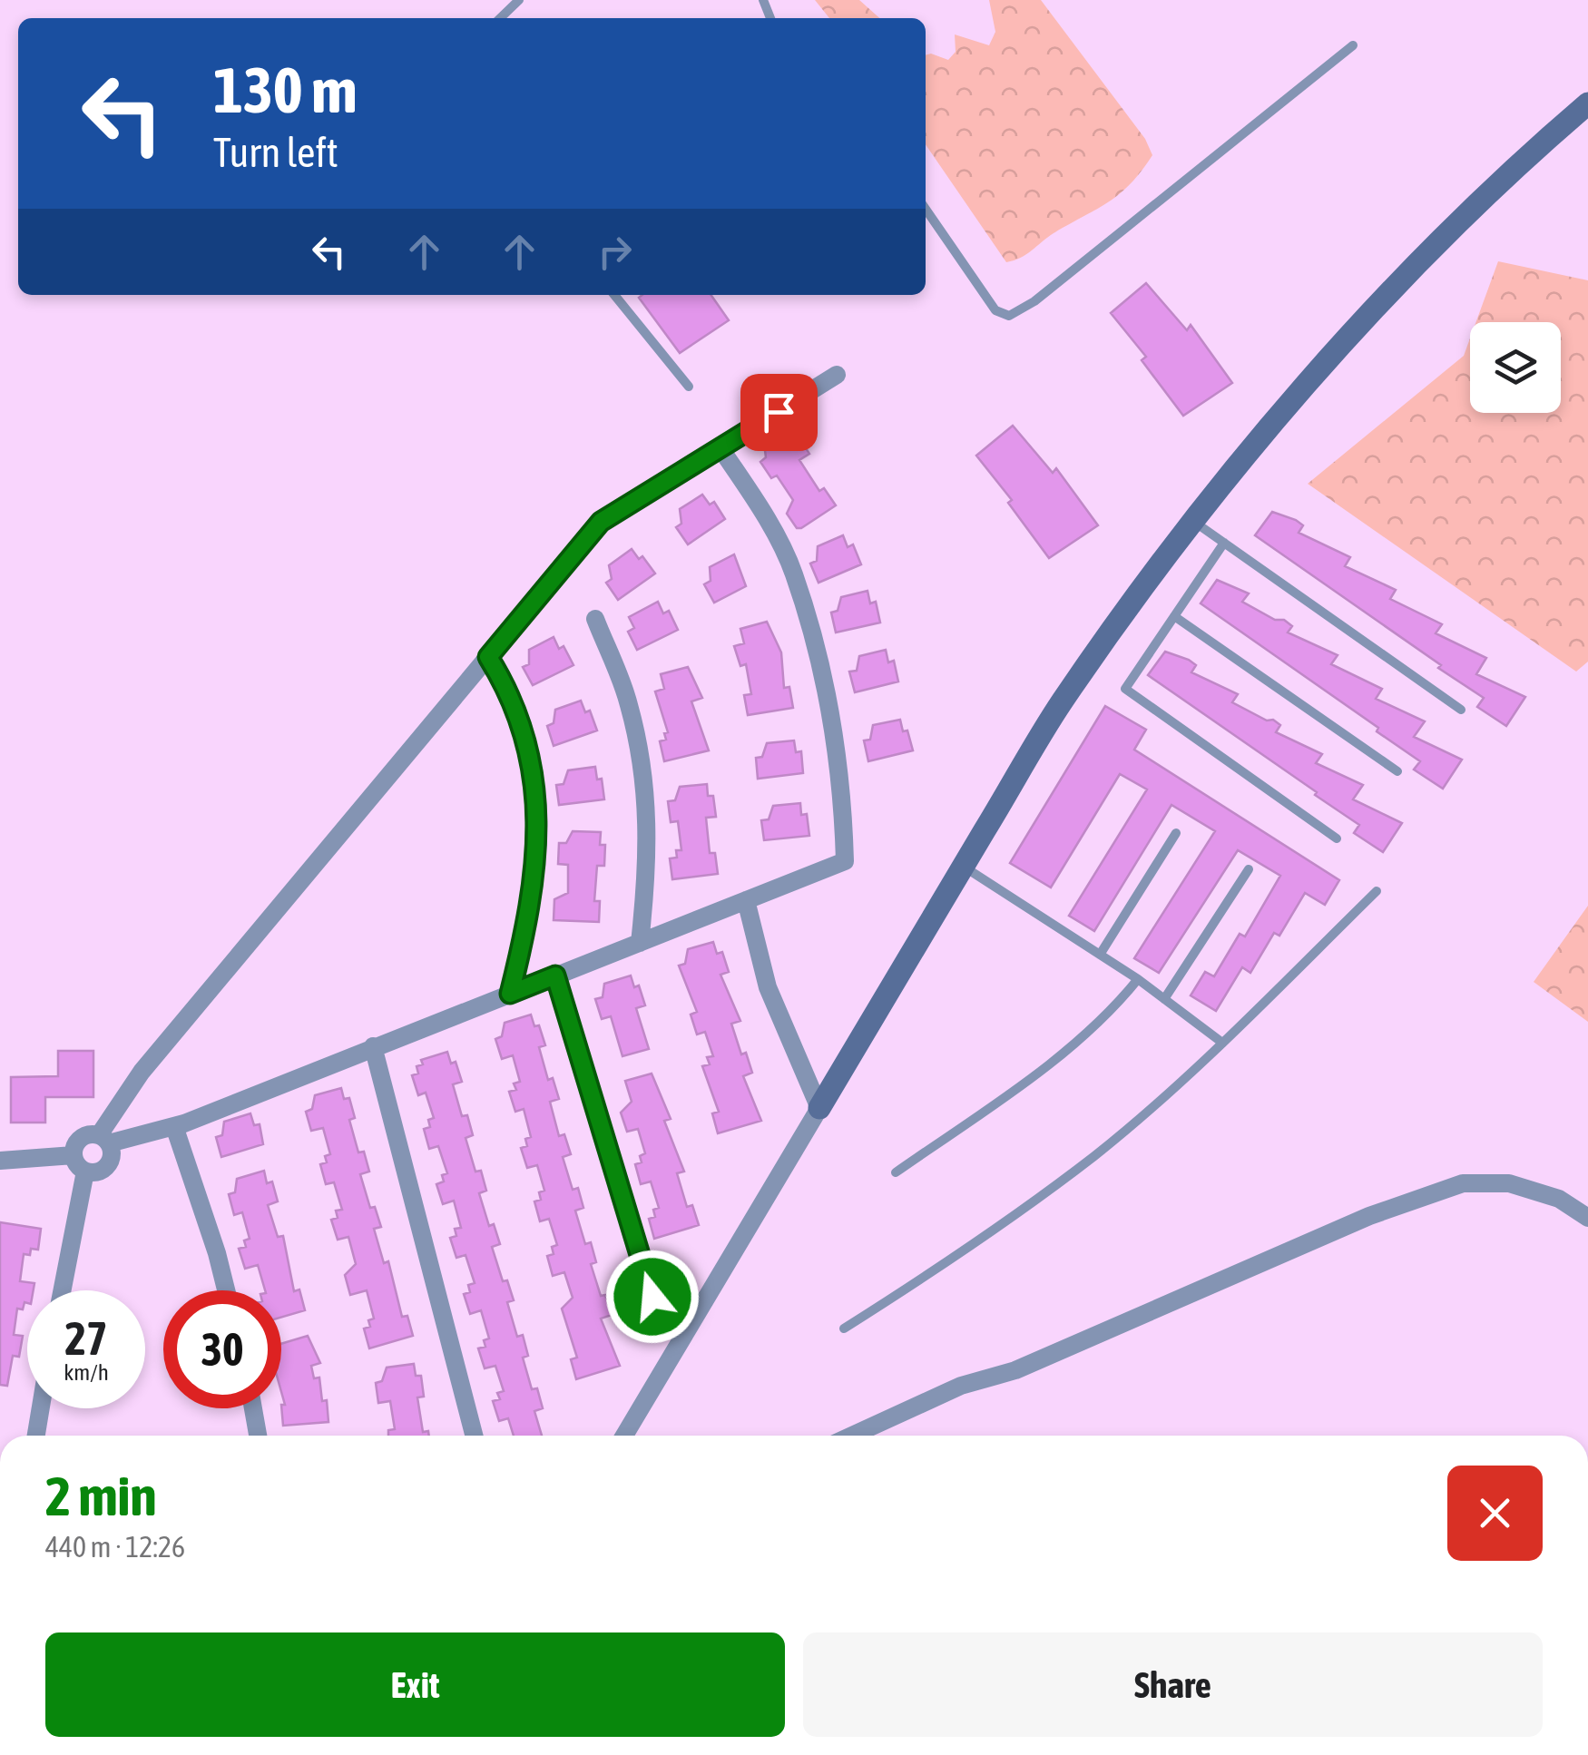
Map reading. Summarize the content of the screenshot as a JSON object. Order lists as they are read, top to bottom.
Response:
{
  "page": {
    "turn": ["130 m", "Turn left"],
    "speed": "27 km/h",
    "limit": "30",
    "heading": ["2 min", "440 m · 12:26"],
    "buttons": ["Exit", "Share"]
  }
}
